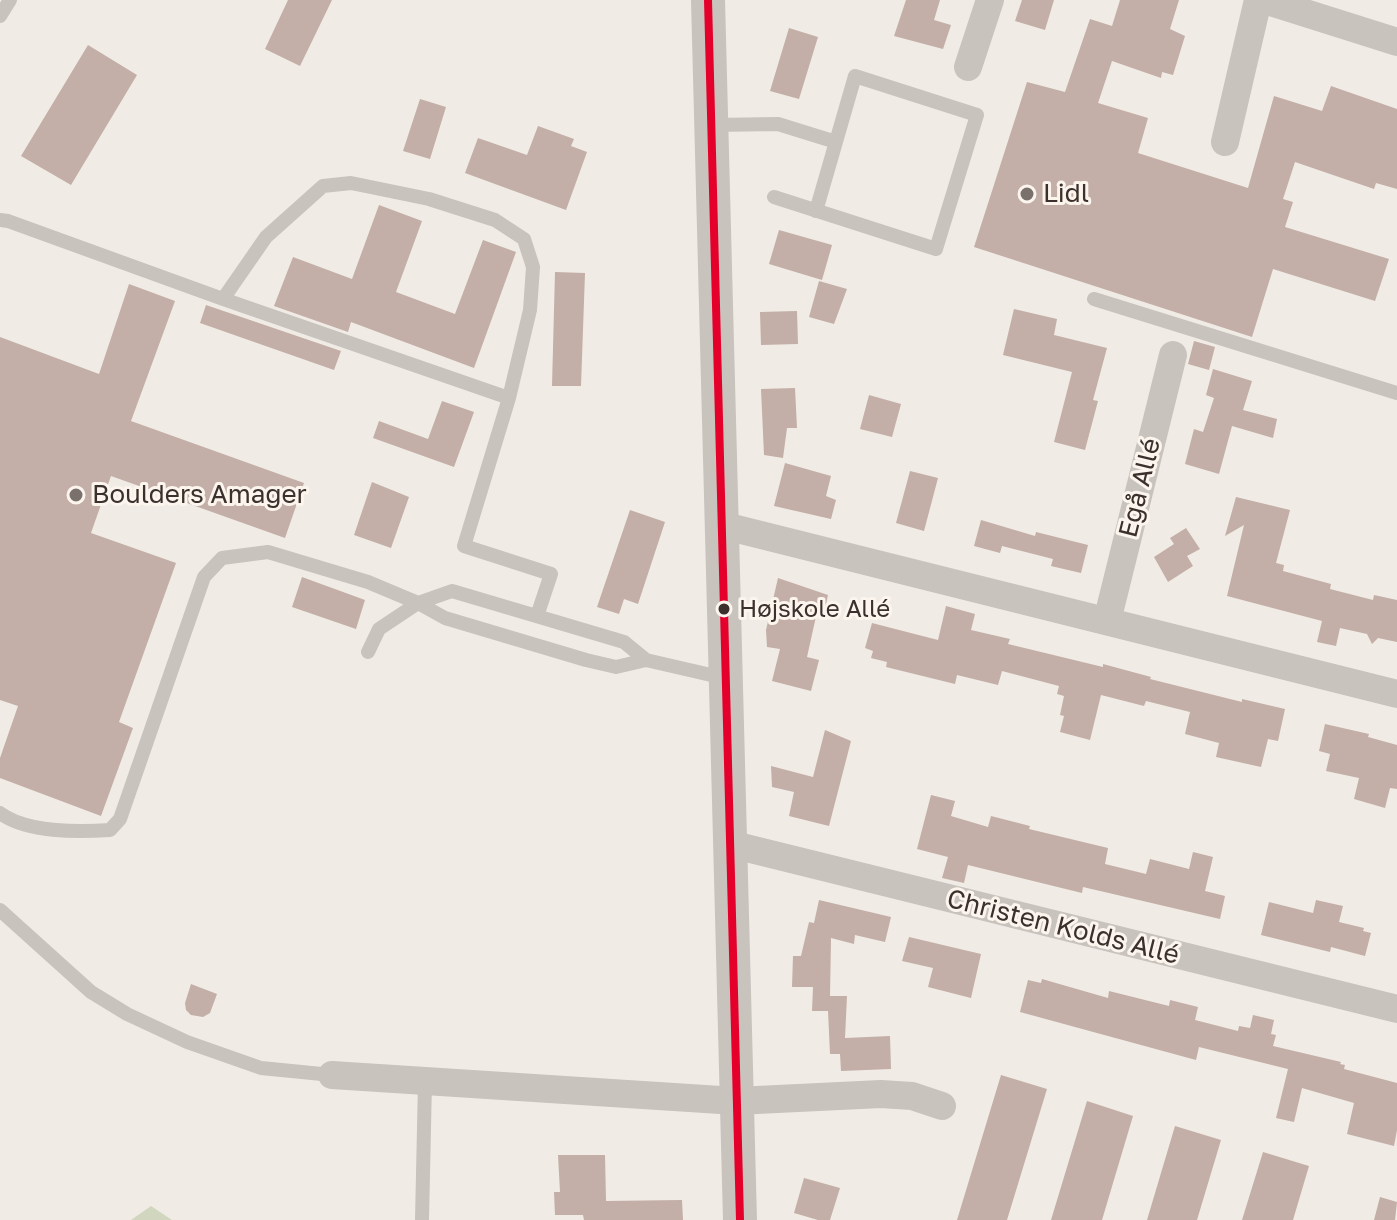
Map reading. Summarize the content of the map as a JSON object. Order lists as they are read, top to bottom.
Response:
{
  "streets": {
    "street": ["Egå Allé", "Christen Kolds Allé"]
  },
  "places": ["Lidl", "Boulders Amager", "Højskole Allé"]
}
